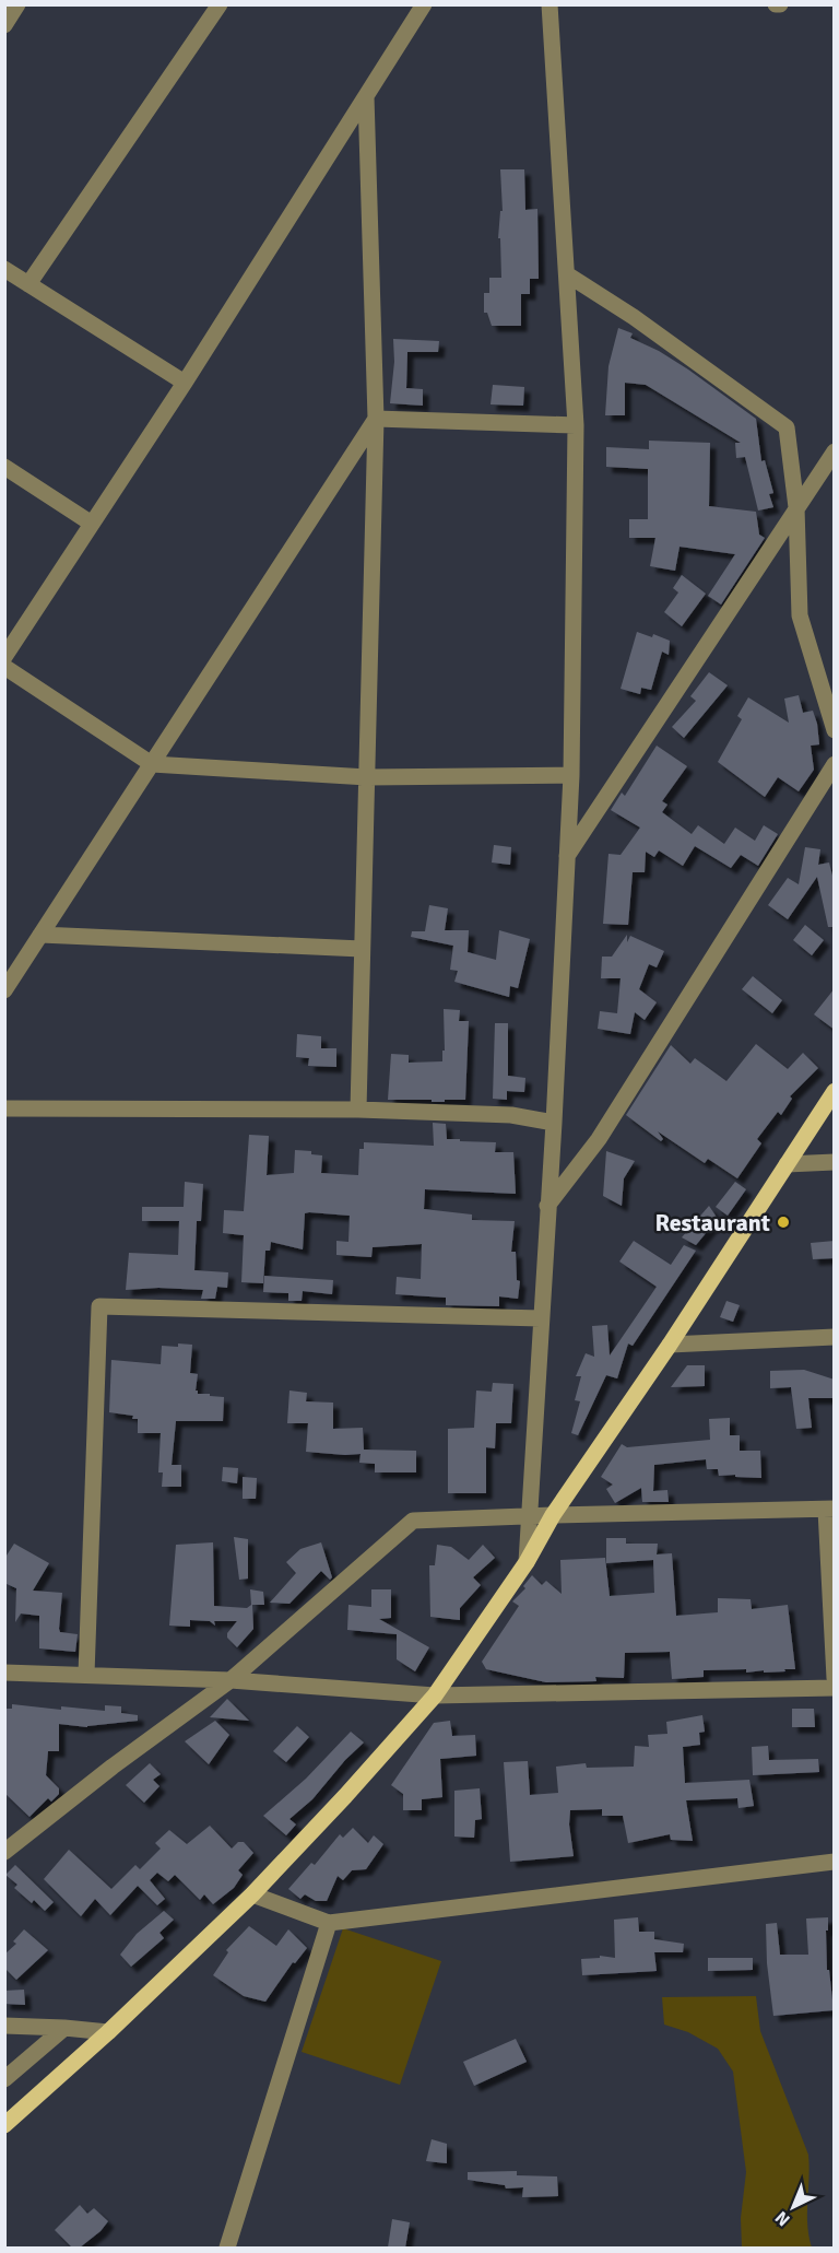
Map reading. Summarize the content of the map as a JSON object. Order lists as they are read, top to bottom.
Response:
{
  "places": ["Restaurant"],
  "north": "bottom left"
}
